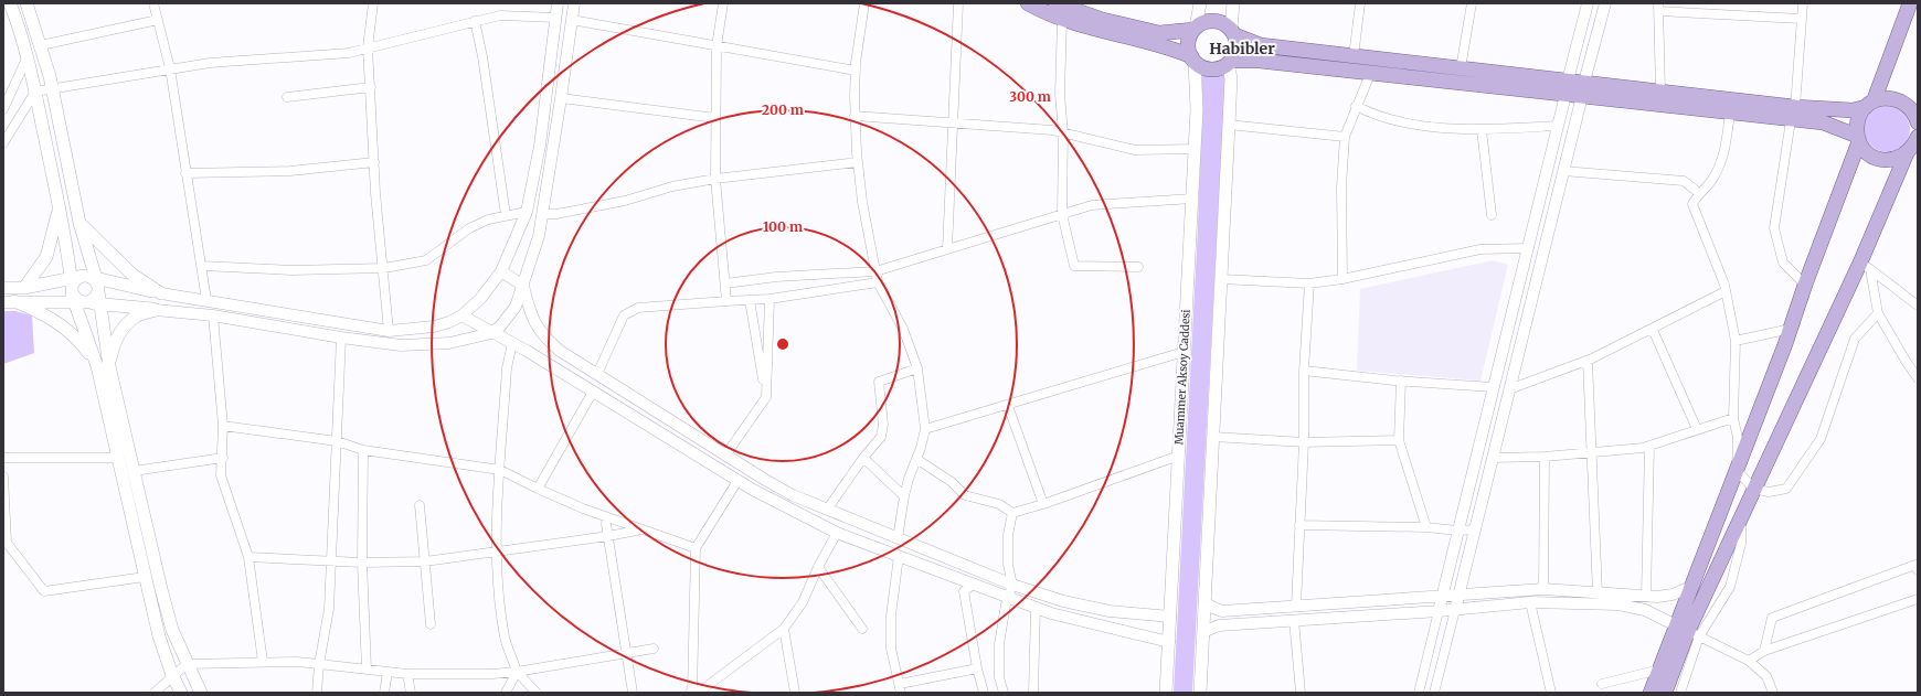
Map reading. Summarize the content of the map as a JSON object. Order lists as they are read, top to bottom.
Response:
{
  "streets": {
    "main road": ["Muammer Aksoy Caddesi"]
  },
  "districts": ["Habibler"],
  "rings": ["300 m", "200 m", "100 m"]
}
